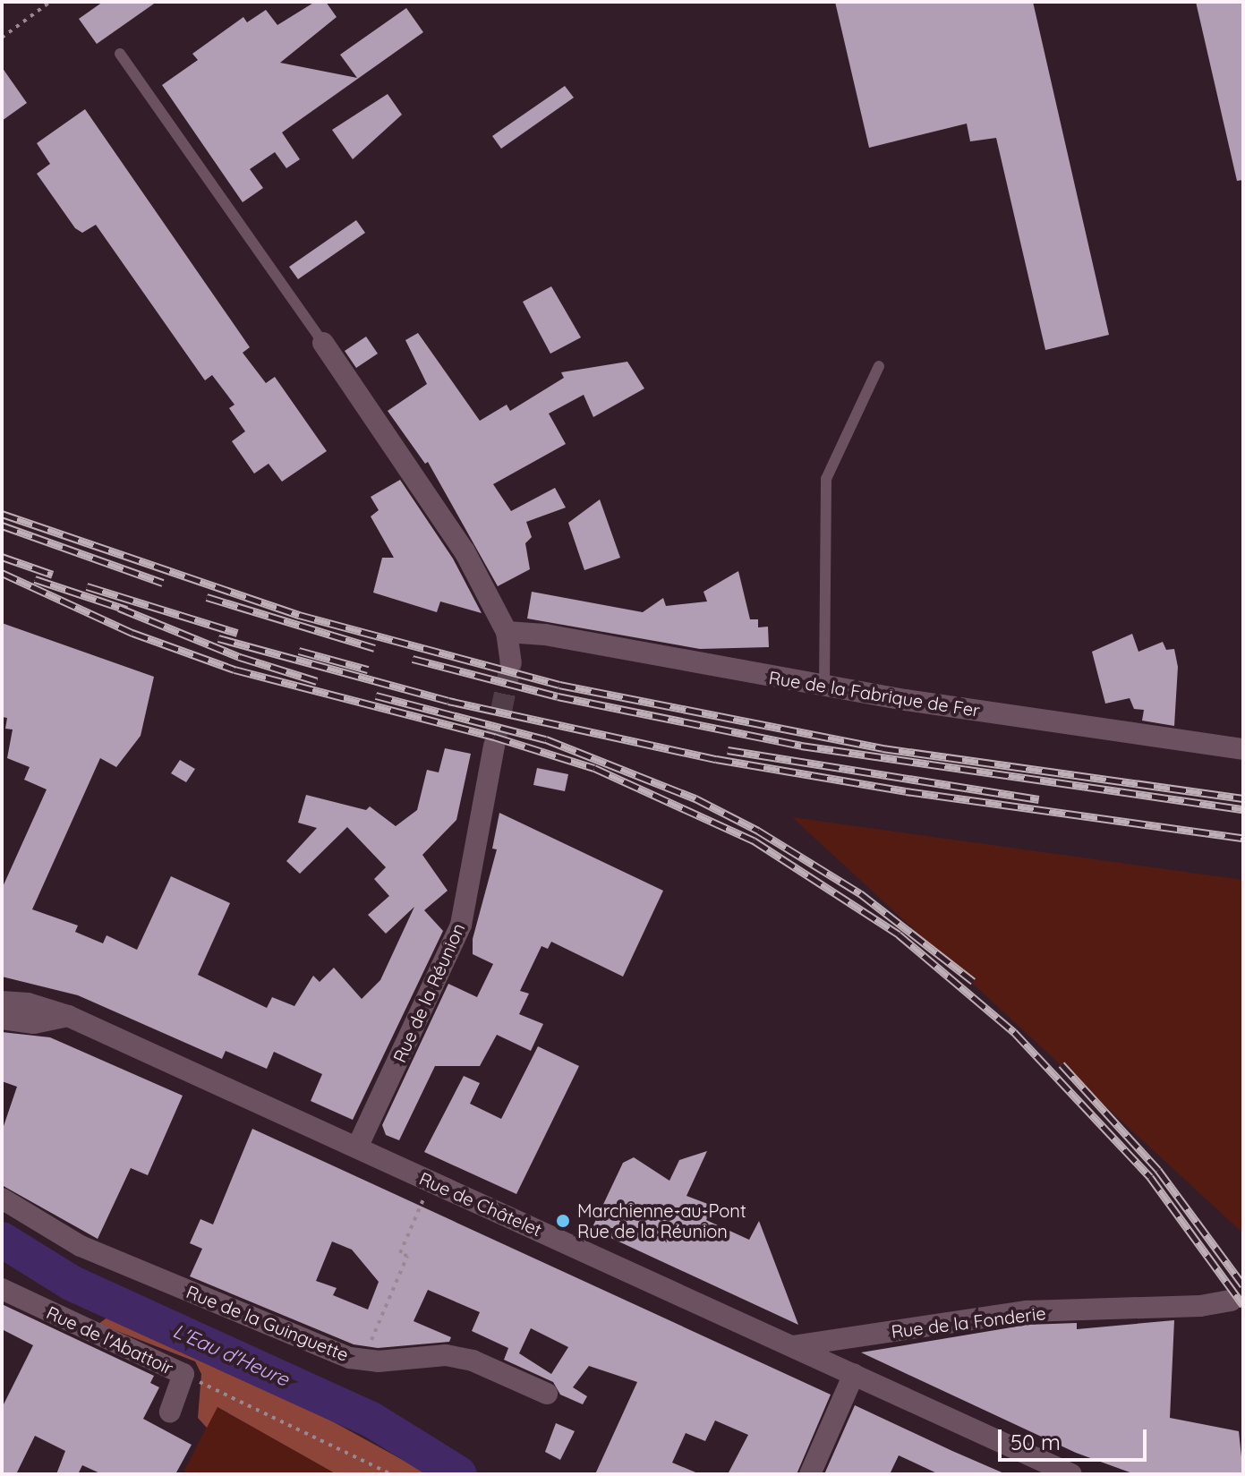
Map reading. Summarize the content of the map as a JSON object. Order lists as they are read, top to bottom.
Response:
{
  "streets": {
    "street": [
      "Rue de la Fabrique de Fer",
      "Rue de la Réunion",
      "Rue de Châtelet",
      "Rue de la Fonderie",
      "Rue de la Guinguette",
      "Rue de l'Abattoir"
    ]
  },
  "crossings": [
    ["Rue de la Réunion", "Rue de Châtelet"],
    ["Rue de Châtelet", "Rue de la Fonderie"]
  ],
  "water": ["L'Eau d'Heure"],
  "places": ["Marchienne-au-Pont Rue de la Réunion"],
  "scale_bar": "50 m"
}
